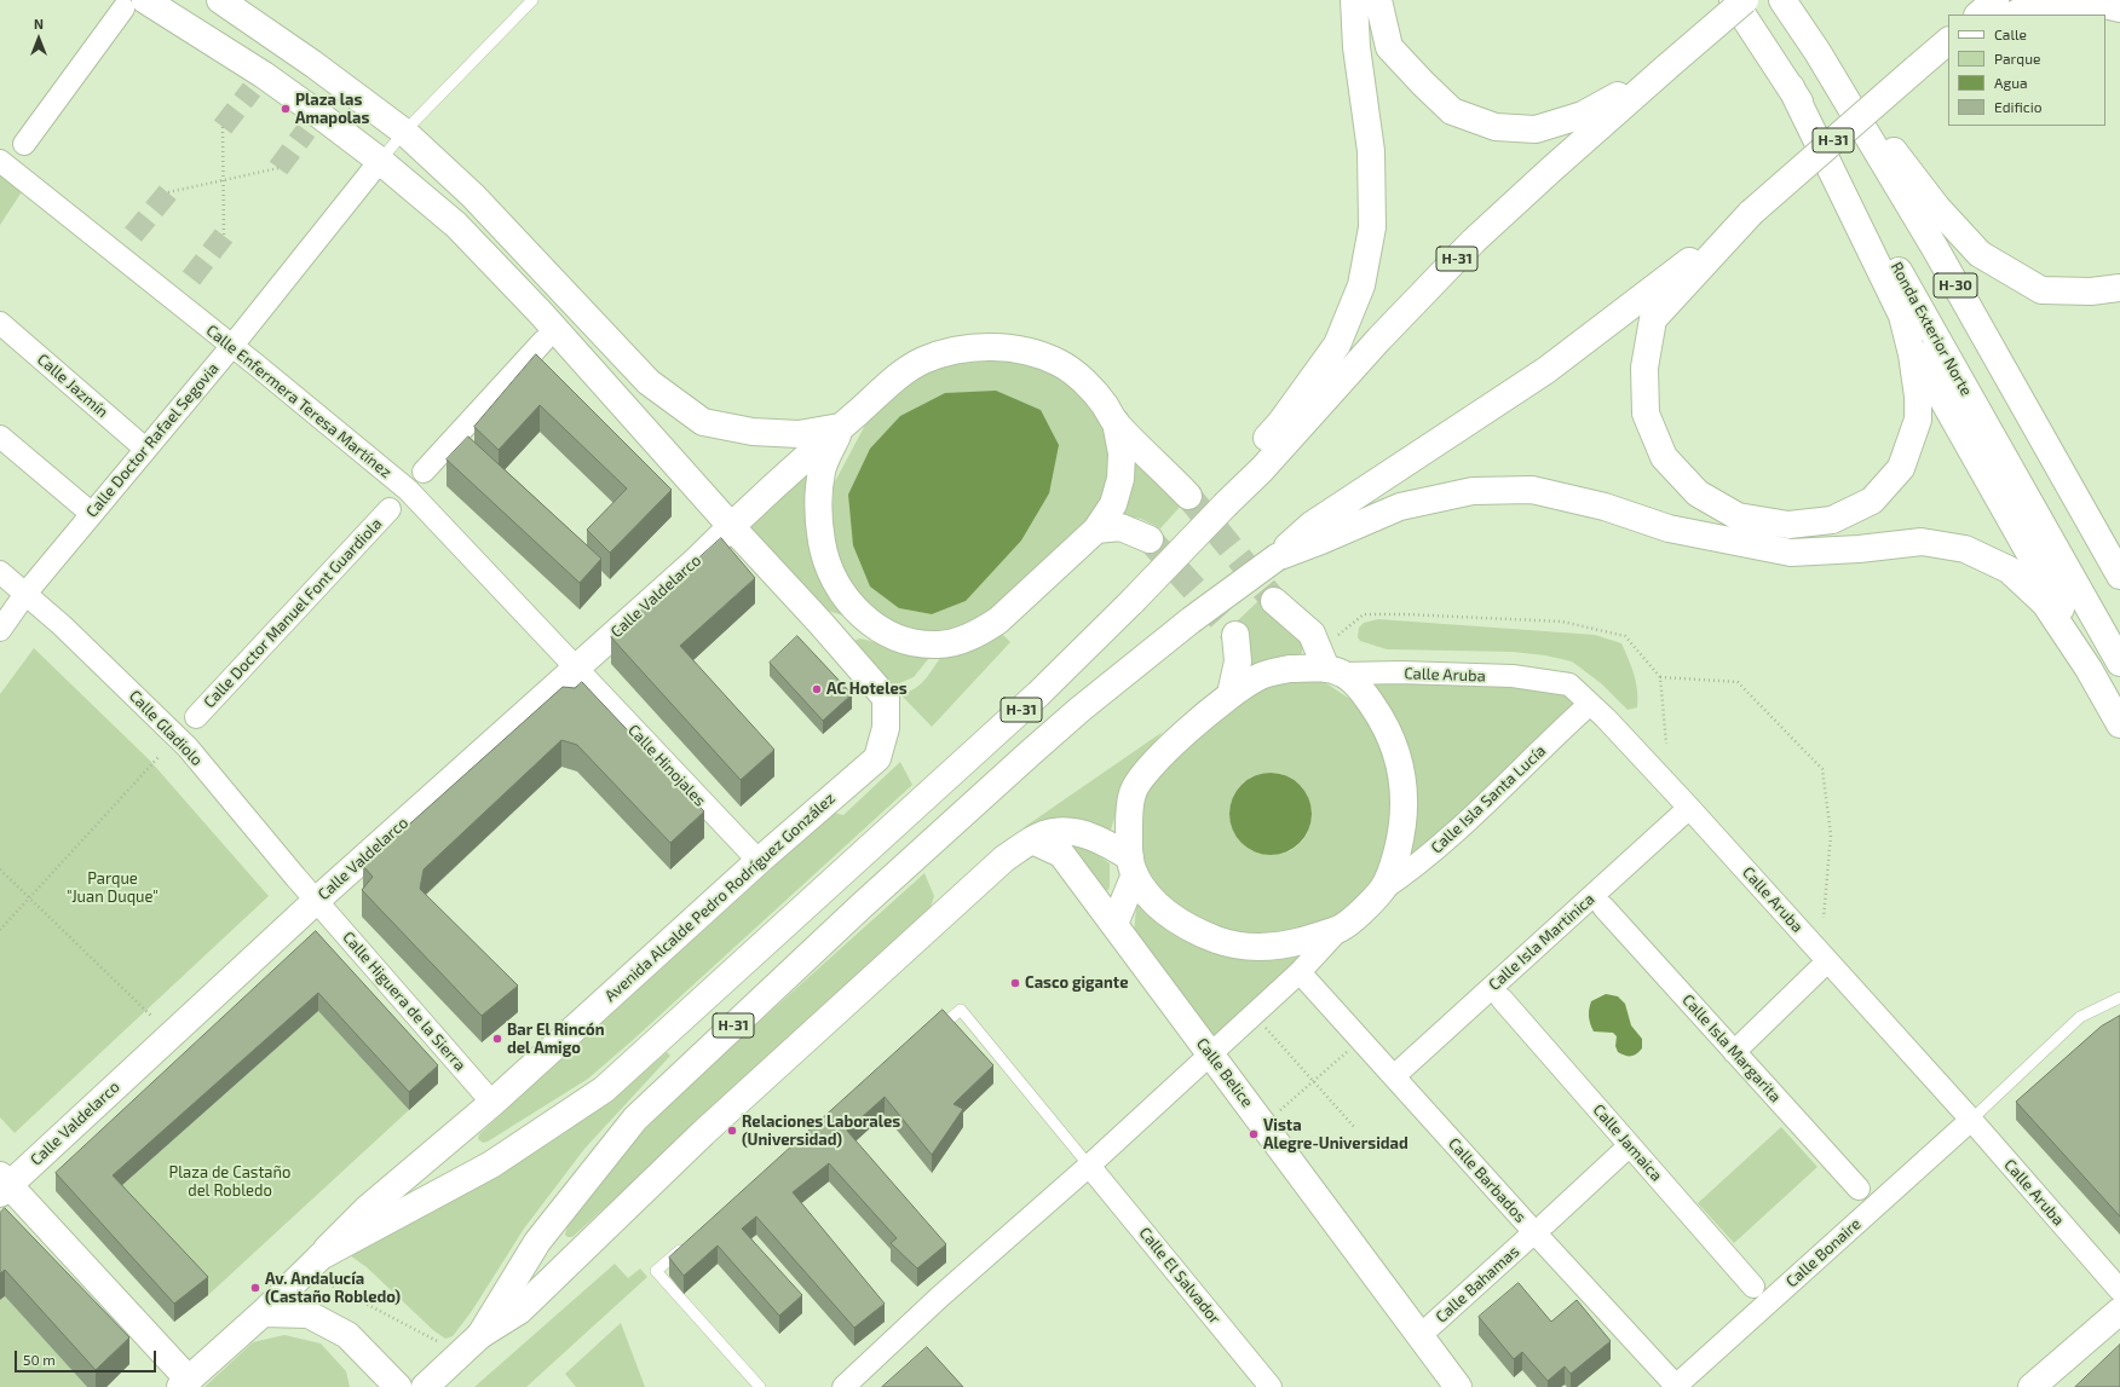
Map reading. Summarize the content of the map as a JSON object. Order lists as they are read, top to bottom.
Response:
{
  "streets": {
    "main road": [
      "H-31",
      "H-30",
      "Ronda Exterior Norte",
      "Calle Valdelarco",
      "Avenida Alcalde Pedro Rodríguez González",
      "Calle Belice"
    ],
    "street": [
      "Calle Jazmín",
      "Calle Enfermera Teresa Martínez",
      "Calle Doctor Rafael Segovia",
      "Calle Doctor Manuel Font Guardiola",
      "Calle Aruba",
      "Calle Gladiolo",
      "Calle Hinojales",
      "Calle Isla Santa Lucía",
      "Calle Isla Martinica",
      "Calle Higuera de la Sierra",
      "Calle Isla Margarita",
      "Calle Jamaica",
      "Calle Barbados",
      "Calle Bonaire",
      "Calle El Salvador",
      "Calle Bahamas"
    ]
  },
  "crossings": [
    ["H-31", "Avenida Alcalde Pedro Rodríguez González"],
    ["Calle Jazmín", "Calle Doctor Rafael Segovia"],
    ["Calle Enfermera Teresa Martínez", "Calle Doctor Rafael Segovia"],
    ["Calle Enfermera Teresa Martínez", "Calle Valdelarco"],
    ["Calle Enfermera Teresa Martínez", "Calle Hinojales"],
    ["Calle Doctor Rafael Segovia", "Calle Gladiolo"],
    ["Calle Doctor Rafael Segovia", "Avenida Alcalde Pedro Rodríguez González"],
    ["Calle Valdelarco", "Calle Gladiolo"],
    ["Calle Valdelarco", "Calle Hinojales"],
    ["Calle Valdelarco", "Avenida Alcalde Pedro Rodríguez González"],
    ["Calle Valdelarco", "Calle Higuera de la Sierra"],
    ["Calle Aruba", "Calle Isla Santa Lucía"],
    ["Calle Aruba", "Calle Isla Martinica"],
    ["Calle Aruba", "Calle Bonaire"],
    ["Calle Gladiolo", "Calle Higuera de la Sierra"],
    ["Calle Hinojales", "Avenida Alcalde Pedro Rodríguez González"],
    ["Avenida Alcalde Pedro Rodríguez González", "Calle Higuera de la Sierra"],
    ["Calle Isla Martinica", "Calle Barbados"],
    ["Calle Belice", "Calle Bahamas"],
    ["Calle Jamaica", "Calle Bahamas"],
    ["Calle Barbados", "Calle Bonaire"],
    ["Calle Barbados", "Calle Bahamas"]
  ],
  "parks": ["Parque \"Juan Duque\"", "Plaza de Castaño del Robledo"],
  "places": [
    "Plaza las Amapolas",
    "AC Hoteles",
    "Casco gigante",
    "Bar El Rincón del Amigo",
    "Relaciones Laborales (Universidad)",
    "Vista Alegre-Universidad",
    "Av. Andalucía (Castaño Robledo)"
  ],
  "legend": [
    "Calle",
    "Parque",
    "Agua",
    "Edificio"
  ],
  "scale_bar": "50 m",
  "north": "top"
}
